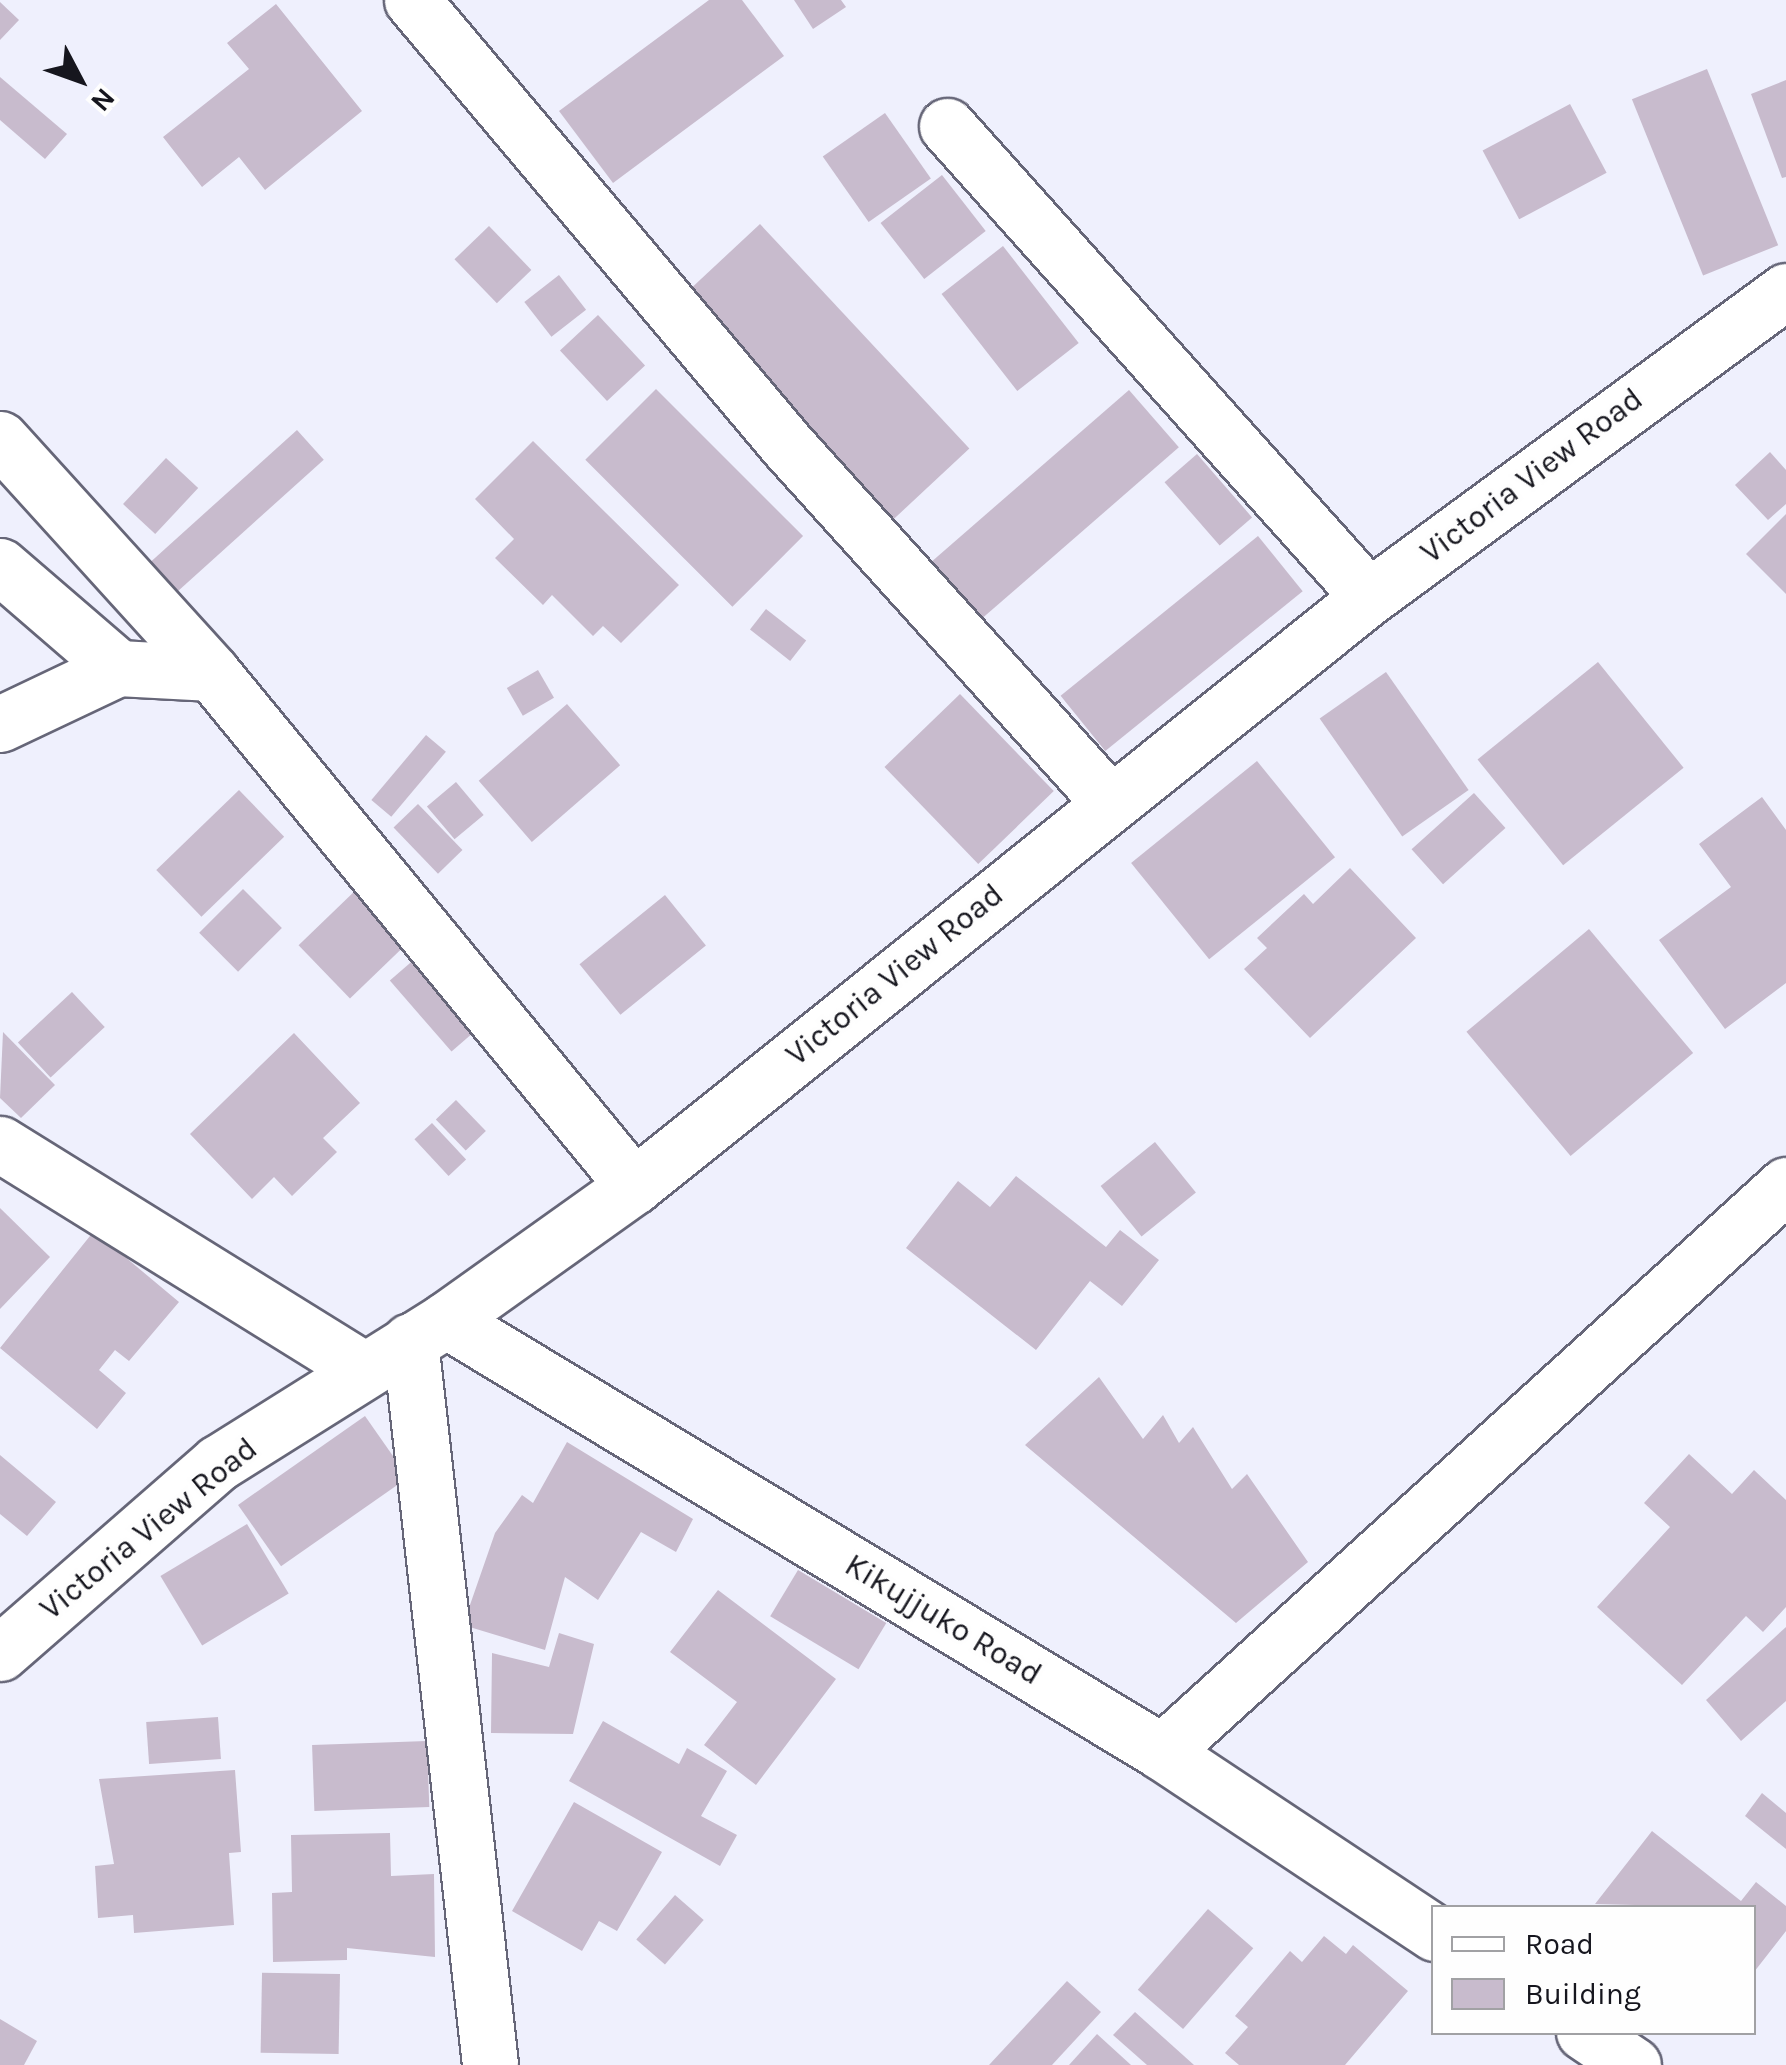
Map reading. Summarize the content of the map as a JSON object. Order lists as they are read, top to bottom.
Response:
{
  "streets": {
    "street": ["Victoria View Road", "Kikujjuko Road"]
  },
  "crossings": [
    ["Victoria View Road", "Kikujjuko Road"]
  ],
  "legend": ["Road", "Building"],
  "north": "bottom right"
}
